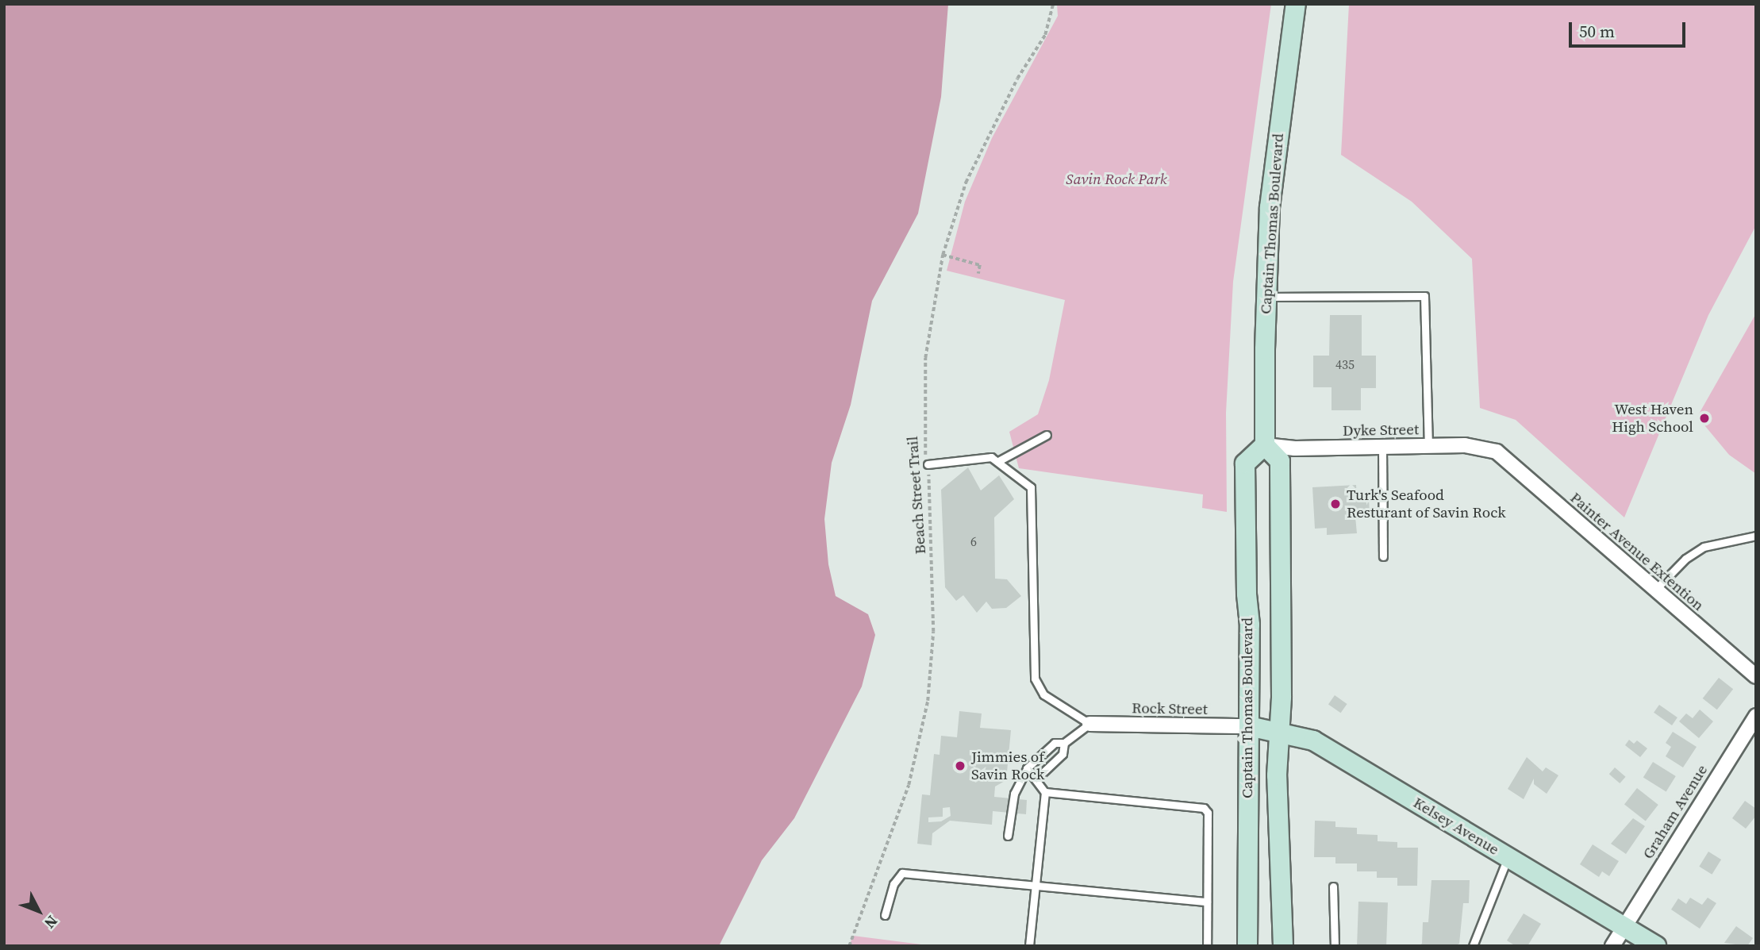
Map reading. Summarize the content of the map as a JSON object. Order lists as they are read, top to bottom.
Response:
{
  "streets": {
    "main road": ["Captain Thomas Boulevard", "Kelsey Avenue"],
    "street": [
      "Dyke Street",
      "Painter Avenue Extention",
      "Rock Street",
      "Graham Avenue"
    ],
    "path": ["Beach Street Trail"]
  },
  "crossings": [
    ["Captain Thomas Boulevard", "Dyke Street"],
    ["Captain Thomas Boulevard", "Rock Street"],
    ["Captain Thomas Boulevard", "Kelsey Avenue"],
    ["Dyke Street", "Painter Avenue Extention"],
    ["Rock Street", "Kelsey Avenue"],
    ["Graham Avenue", "Kelsey Avenue"]
  ],
  "parks": ["Savin Rock Park"],
  "places": ["West Haven High School", "Turk's Seafood Resturant of Savin Rock", "Jimmies of Savin Rock"],
  "house_numbers": ["435", "6"],
  "scale_bar": "50 m",
  "north": "bottom right"
}
